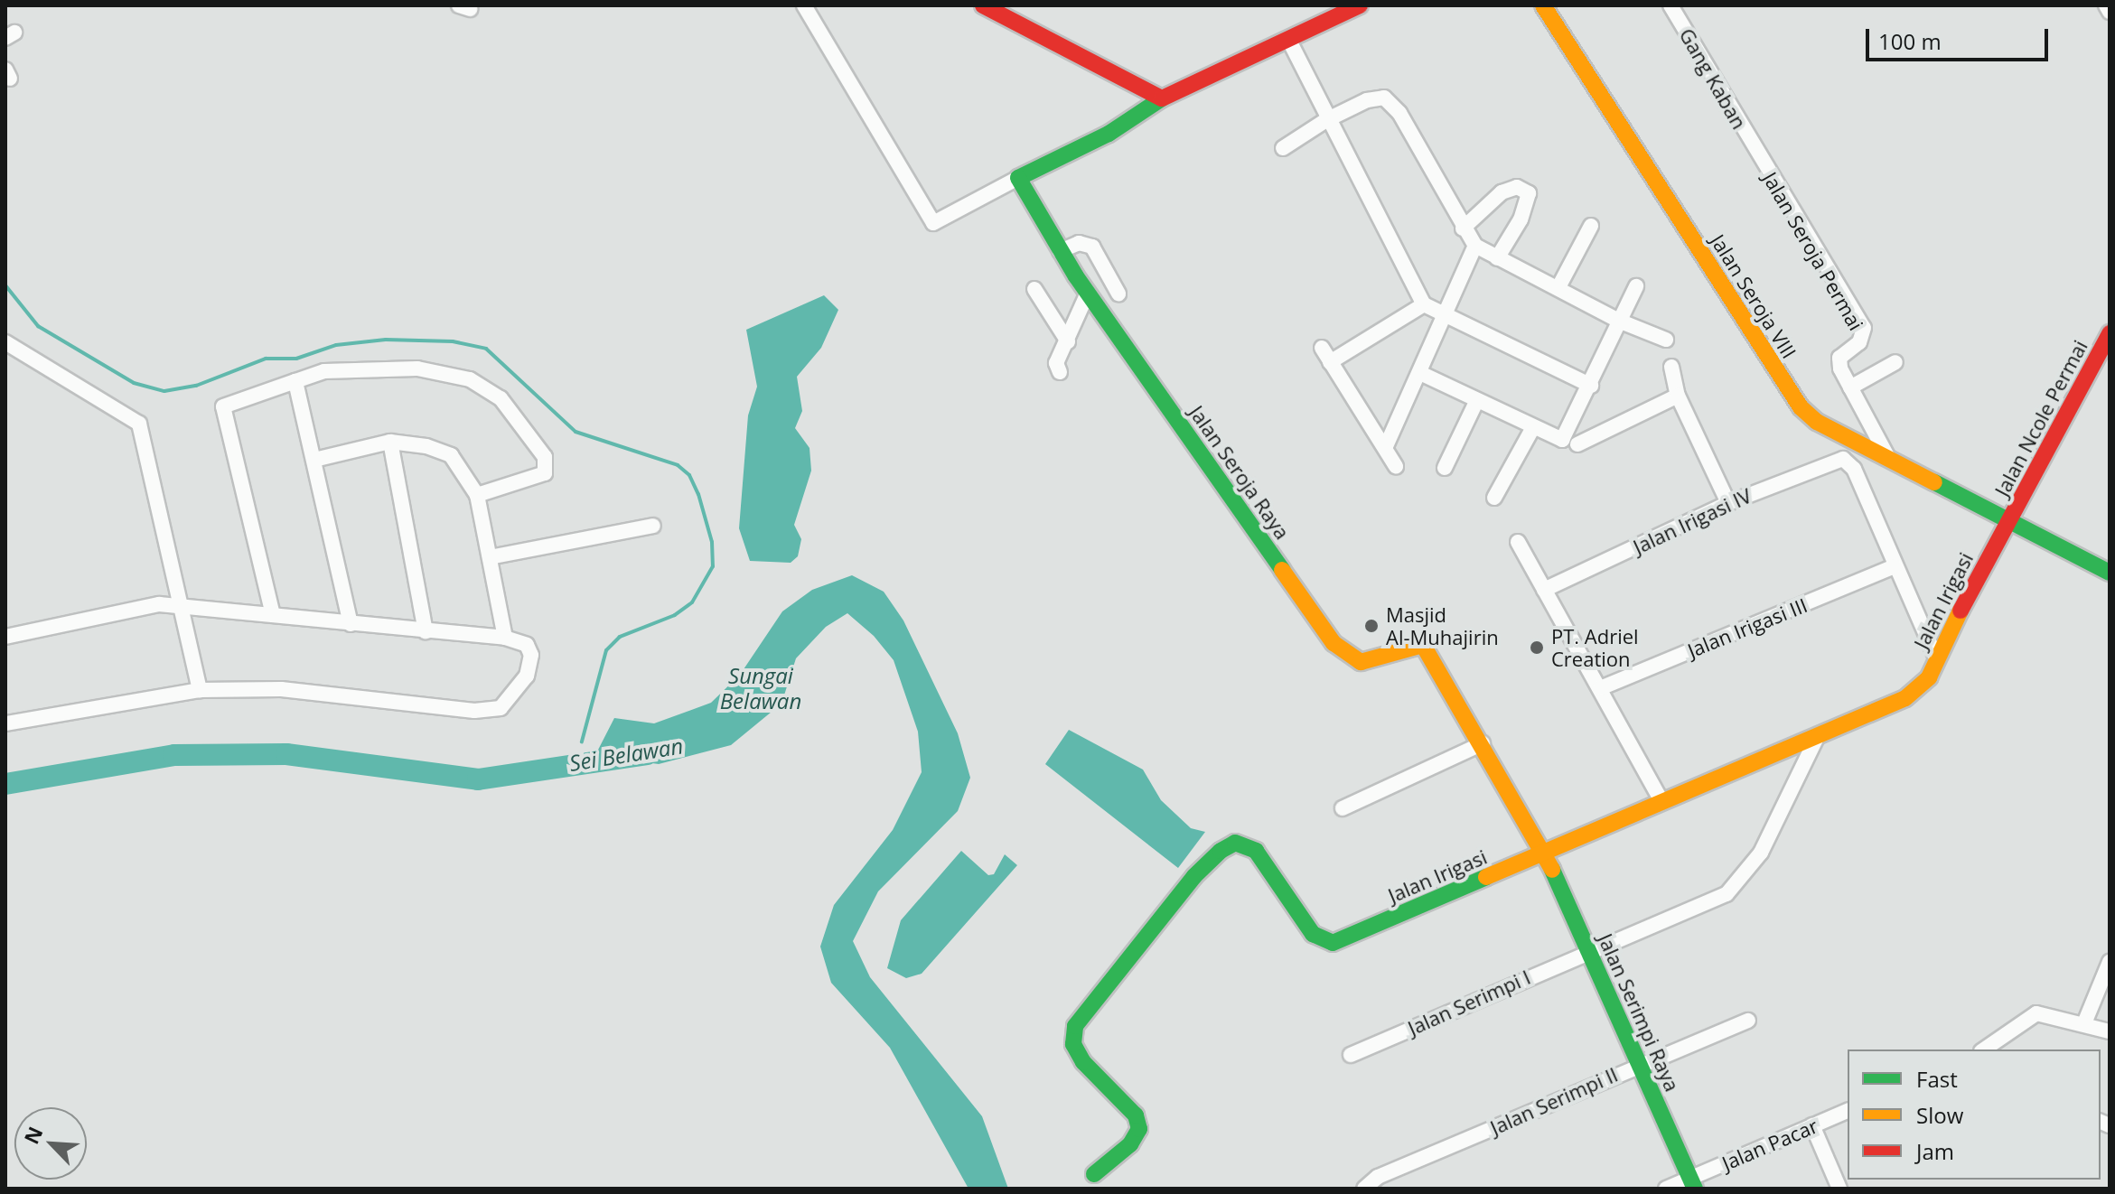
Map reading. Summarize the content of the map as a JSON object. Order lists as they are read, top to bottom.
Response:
{
  "streets": {
    "street": [
      "Gang Kaban",
      "Jalan Seroja Permai",
      "Jalan Seroja VIII",
      "Jalan Ncole Permai",
      "Jalan Seroja Raya",
      "Jalan Irigasi IV",
      "Jalan Irigasi",
      "Jalan Irigasi III",
      "Jalan Serimpi I",
      "Jalan Serimpi Raya",
      "Jalan Serimpi II",
      "Jalan Pacar"
    ]
  },
  "crossings": [
    ["Gang Kaban", "Jalan Seroja Permai"],
    ["Jalan Seroja Permai", "Jalan Seroja VIII"],
    ["Jalan Seroja VIII", "Jalan Ncole Permai"],
    ["Jalan Seroja VIII", "Jalan Irigasi"],
    ["Jalan Ncole Permai", "Jalan Irigasi"],
    ["Jalan Seroja Raya", "Jalan Irigasi"],
    ["Jalan Seroja Raya", "Jalan Serimpi Raya"],
    ["Jalan Irigasi", "Jalan Serimpi I"],
    ["Jalan Irigasi", "Jalan Serimpi Raya"],
    ["Jalan Serimpi I", "Jalan Serimpi Raya"],
    ["Jalan Serimpi Raya", "Jalan Serimpi II"],
    ["Jalan Serimpi Raya", "Jalan Pacar"]
  ],
  "water": ["Sungai Belawan", "Sei Belawan"],
  "places": ["Masjid Al-Muhajirin", "PT. Adriel Creation"],
  "legend": ["Fast", "Slow", "Jam"],
  "scale_bar": "100 m",
  "north": "top left"
}
